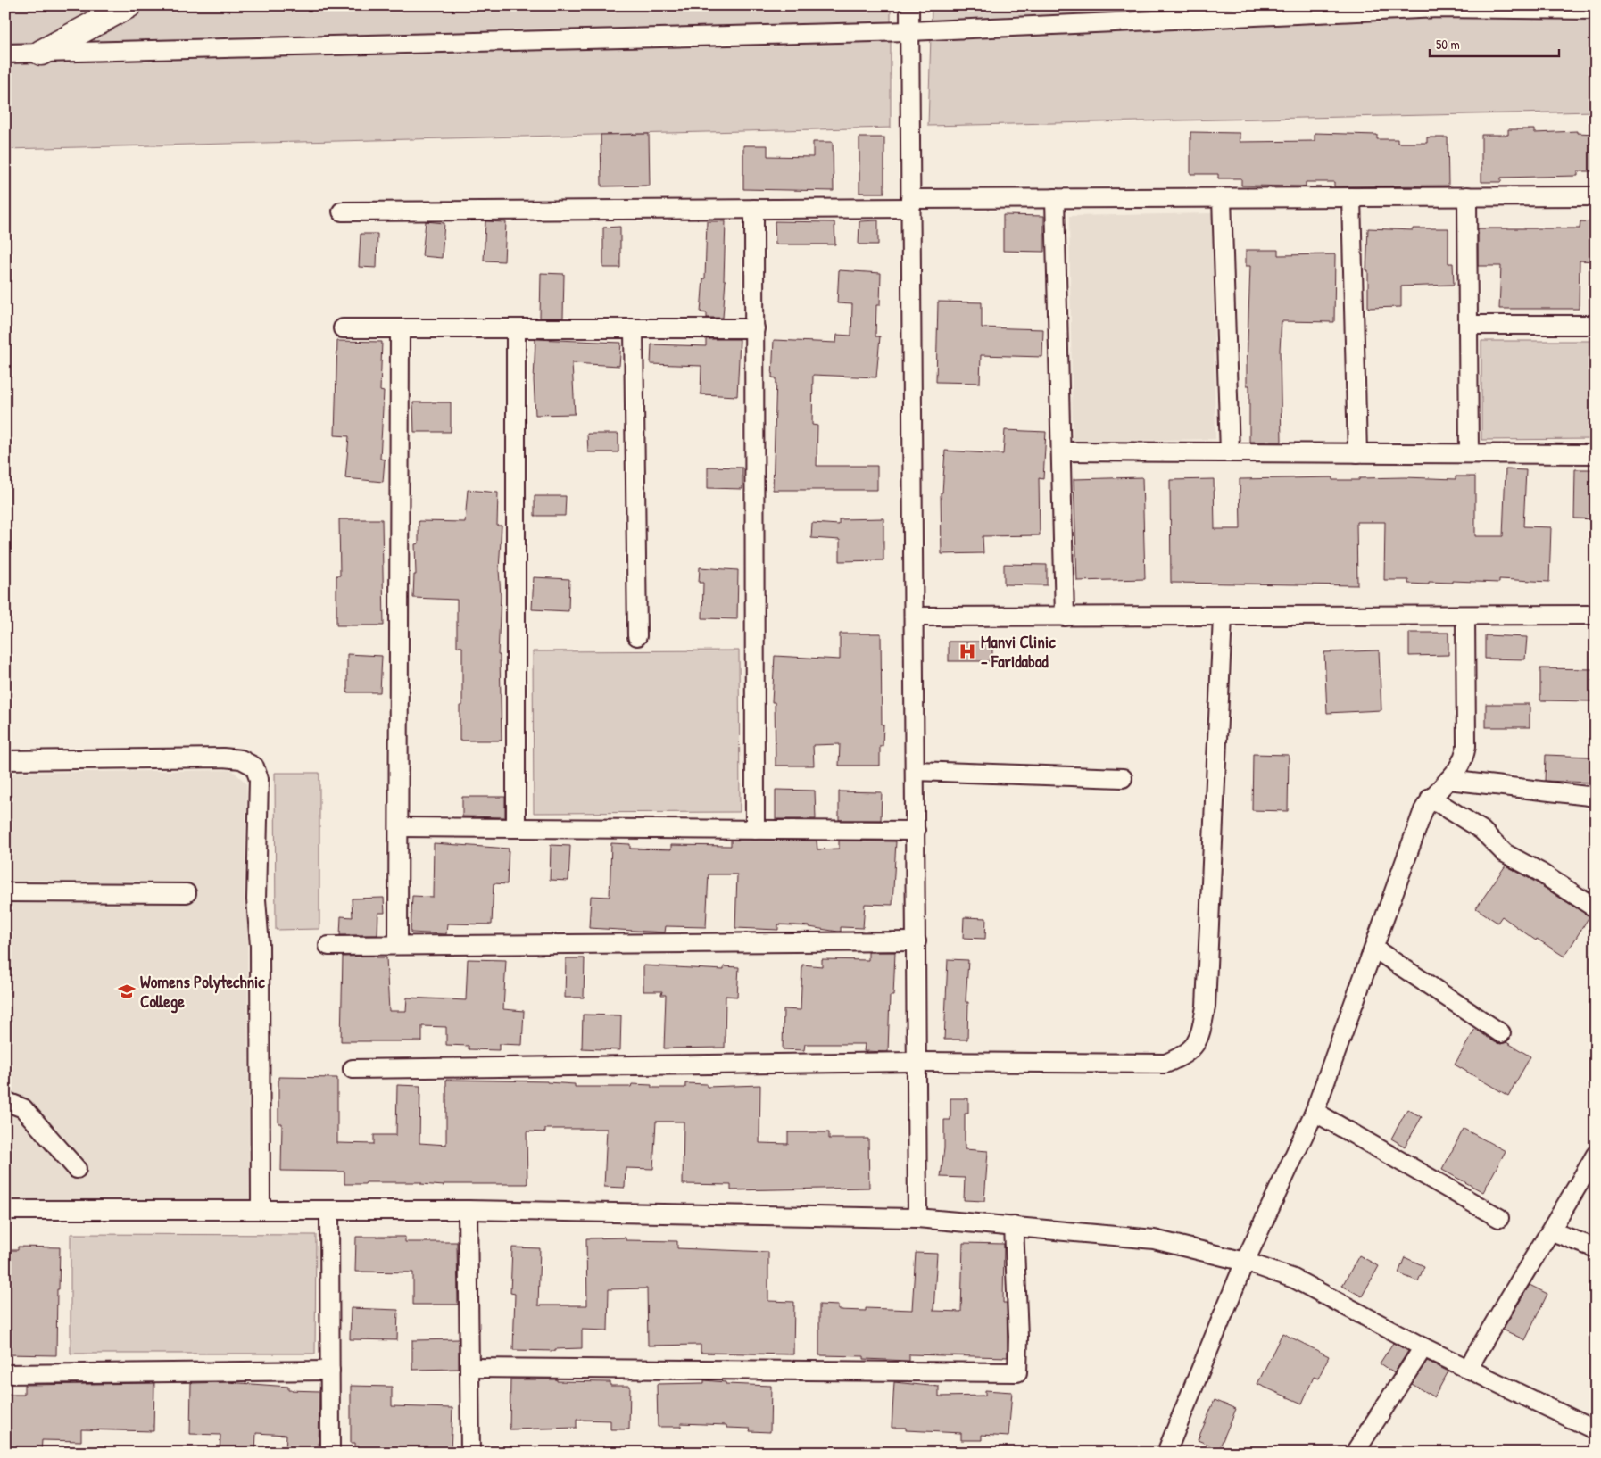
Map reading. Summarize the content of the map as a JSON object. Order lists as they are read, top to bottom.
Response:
{
  "places": {
    "hospital": ["Manvi Clinic - Faridabad"],
    "school or university": ["Womens Polytechnic College"]
  },
  "scale_bar": "50 m"
}
